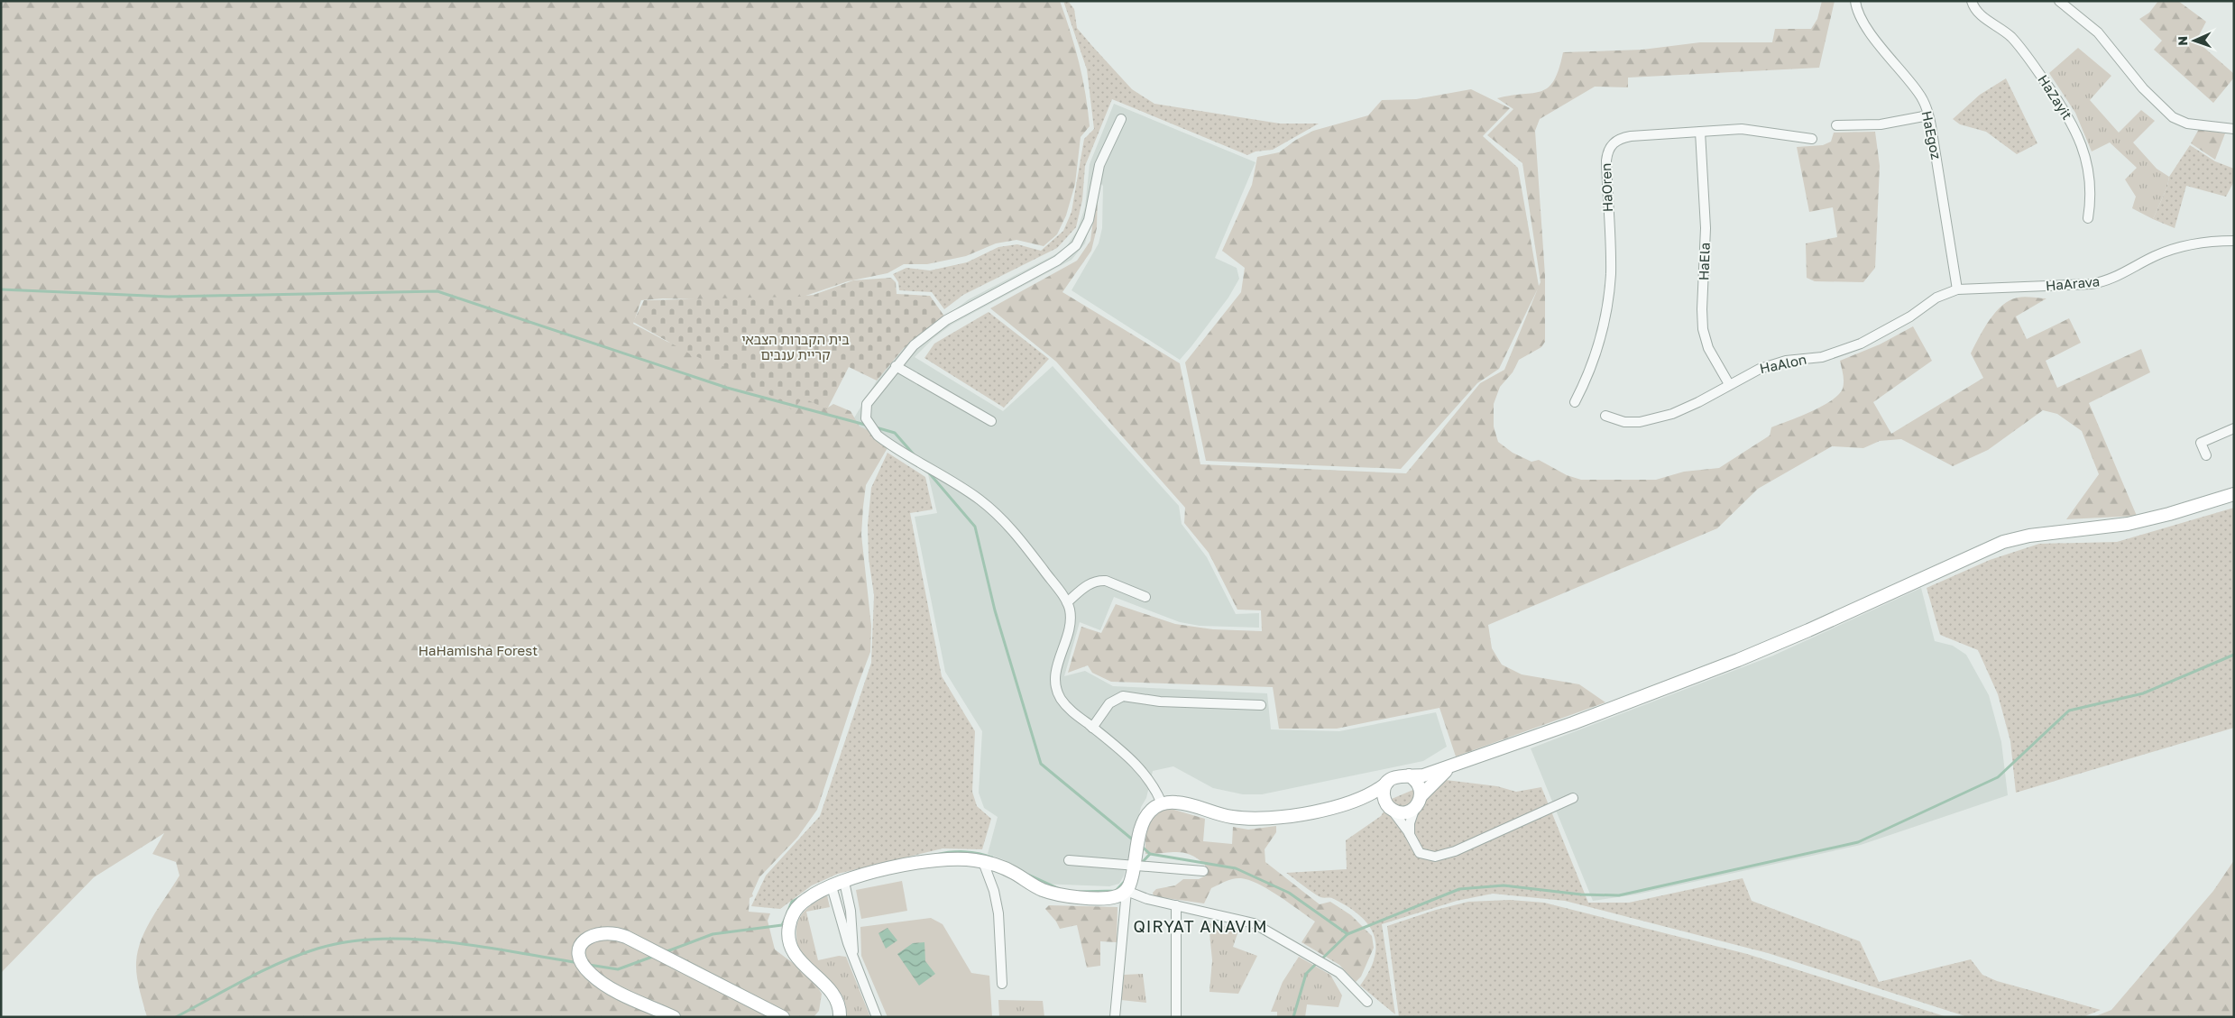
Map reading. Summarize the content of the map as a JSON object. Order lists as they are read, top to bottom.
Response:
{
  "streets": {
    "street": [
      "HaZayit",
      "HaEgoz",
      "HaOren",
      "HaEla",
      "HaArava",
      "HaAlon"
    ]
  },
  "crossings": [
    ["HaEgoz", "HaArava"],
    ["HaEgoz", "HaAlon"],
    ["HaOren", "HaEla"],
    ["HaEla", "HaAlon"],
    ["HaArava", "HaAlon"]
  ],
  "districts": ["QIRYAT ANAVIM"],
  "parks": ["בית הקברות הצבאי קריית ענבים", "HaHamisha Forest"],
  "north": "left"
}
